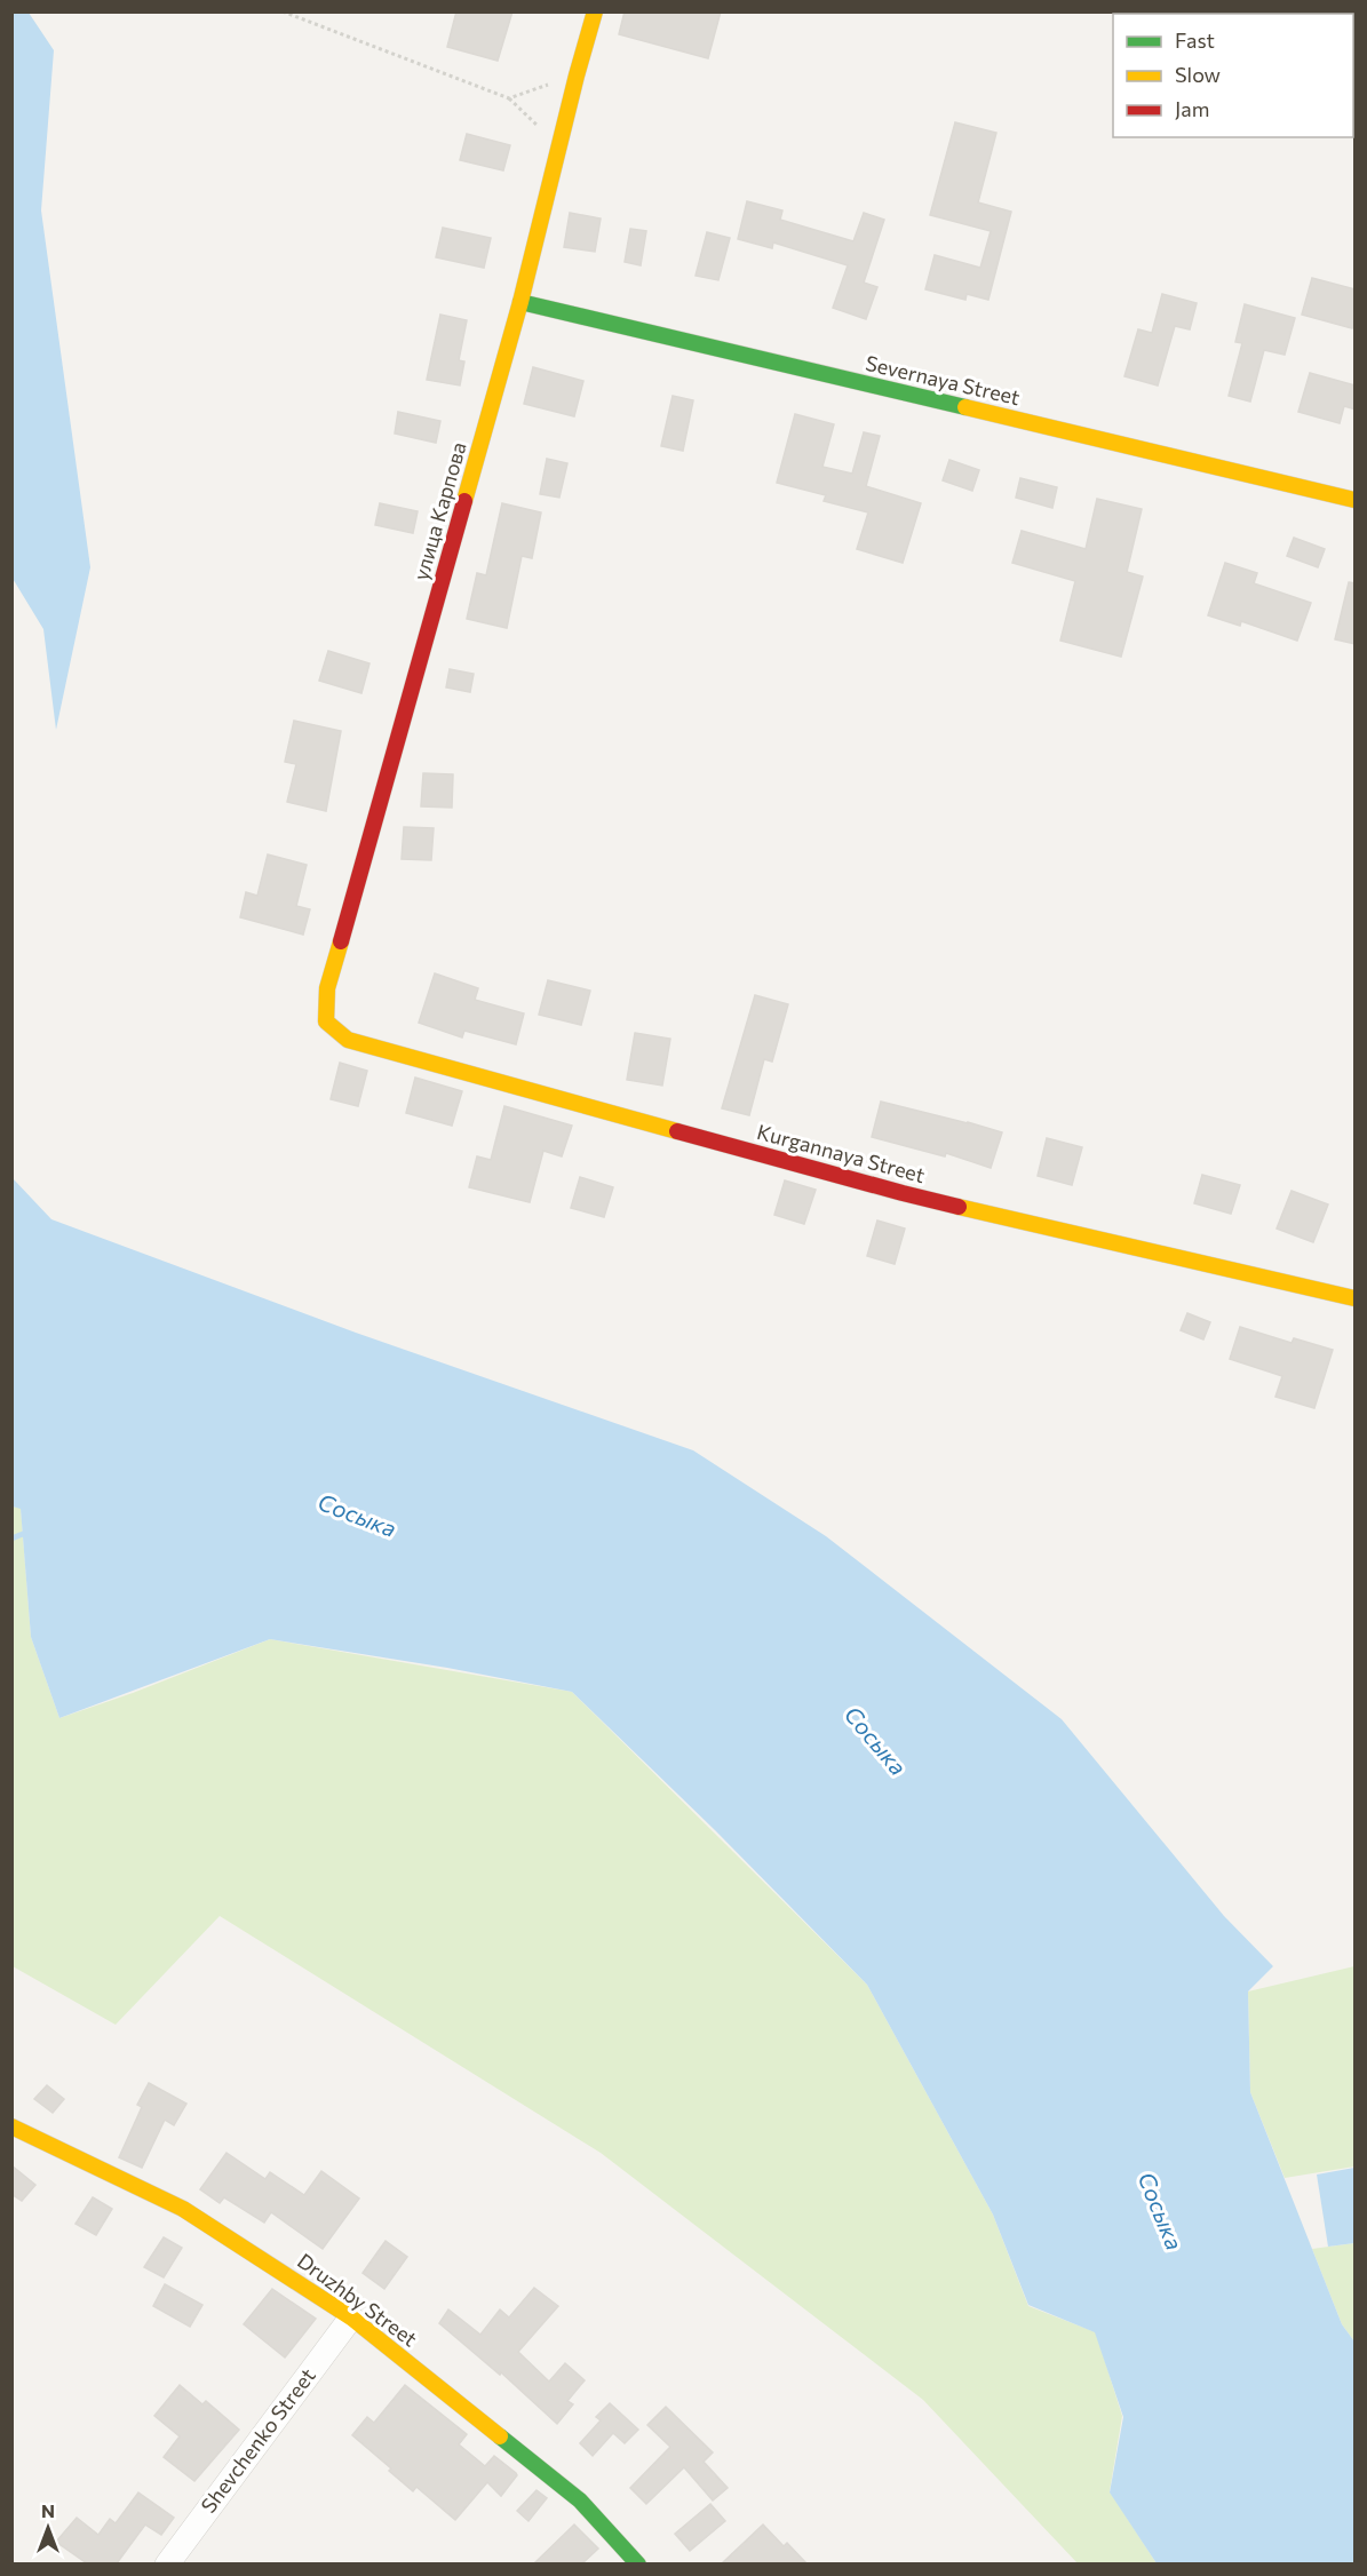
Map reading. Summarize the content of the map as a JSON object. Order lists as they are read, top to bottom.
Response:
{
  "streets": {
    "street": [
      "Severnaya Street",
      "улица Карпова",
      "Kurgannaya Street",
      "Druzhby Street",
      "Shevchenko Street"
    ]
  },
  "crossings": [
    ["Severnaya Street", "улица Карпова"],
    ["улица Карпова", "Kurgannaya Street"],
    ["Druzhby Street", "Shevchenko Street"]
  ],
  "water": ["Сосыка"],
  "legend": ["Fast", "Slow", "Jam"],
  "north": "top"
}
